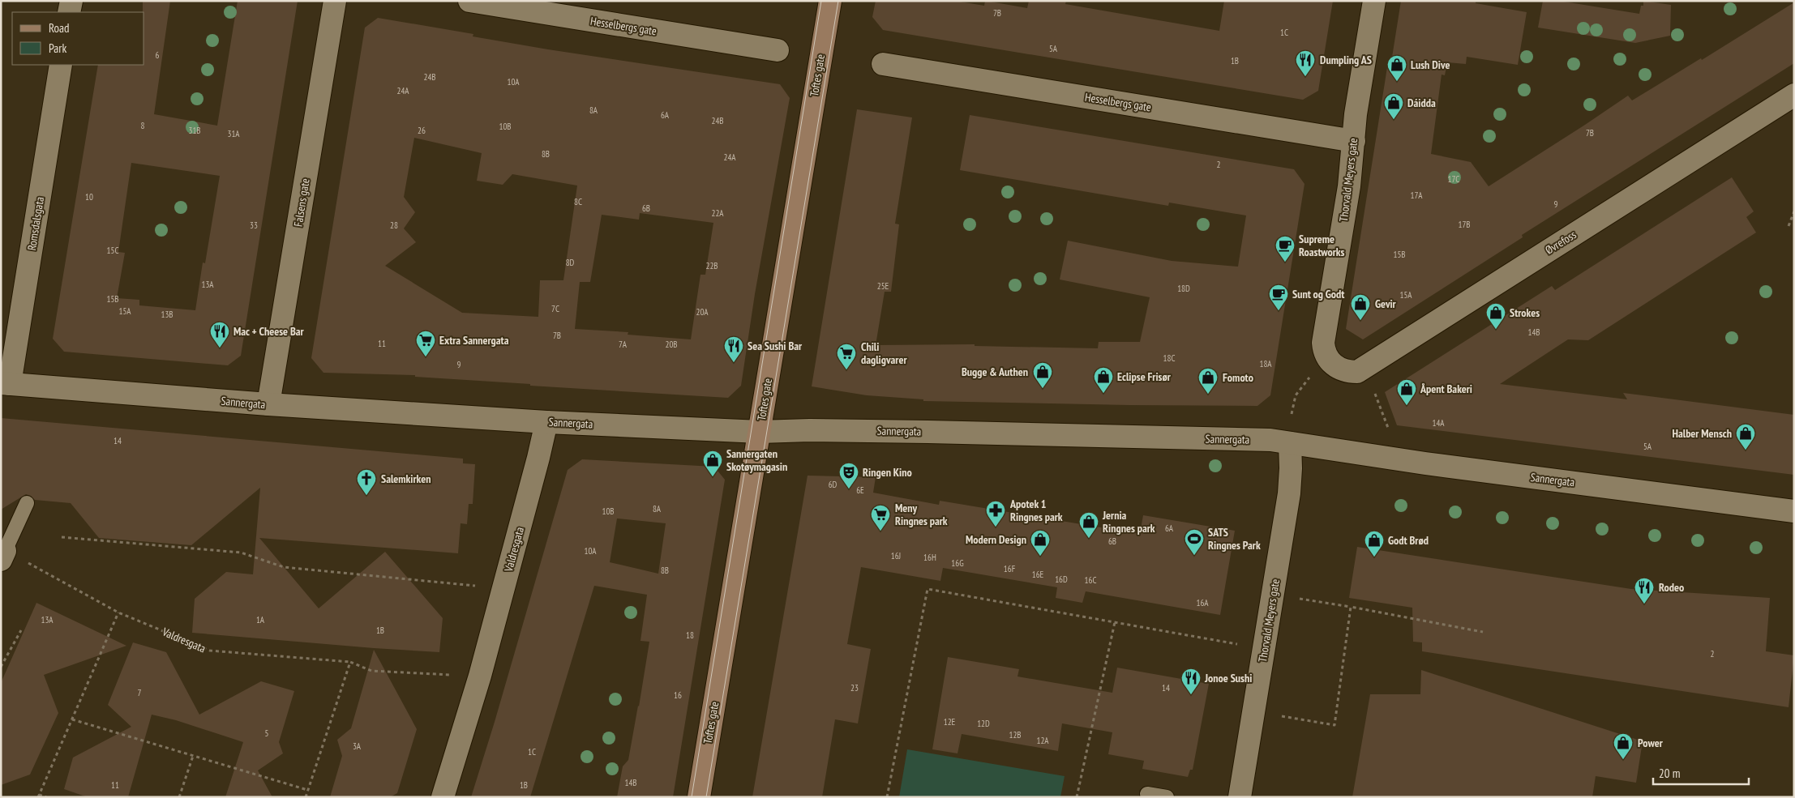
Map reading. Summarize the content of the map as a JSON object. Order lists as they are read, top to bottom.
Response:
{
  "streets": {
    "main road": ["Toftes gate"],
    "street": [
      "Hesselbergs gate",
      "Thorvald Meyers gate",
      "Falsens gate",
      "Romsdalsgata",
      "Øvrefoss",
      "Sannergata",
      "Valdresgata"
    ]
  },
  "crossings": [
    ["Hesselbergs gate", "Thorvald Meyers gate"],
    ["Toftes gate", "Sannergata"],
    ["Thorvald Meyers gate", "Øvrefoss"],
    ["Thorvald Meyers gate", "Sannergata"],
    ["Falsens gate", "Sannergata"],
    ["Romsdalsgata", "Sannergata"],
    ["Sannergata", "Valdresgata"]
  ],
  "places": {
    "restaurant": [
      "Dumpling AS",
      "Mac + Cheese Bar",
      "Sea Sushi Bar",
      "Rodeo",
      "Jonoe Sushi"
    ],
    "shop": [
      "Lush Dive",
      "Dáidda",
      "Gevir",
      "Strokes",
      "Bugge & Authen",
      "Eclipse Frisør",
      "Fomoto",
      "Åpent Bakeri",
      "Halber Mensch",
      "Sannergaten Skotøymagasin",
      "Jernia Ringnes park",
      "Modern Design",
      "Godt Brød",
      "Power"
    ],
    "cafe": ["Supreme Roastworks", "Sunt og Godt"],
    "supermarket": ["Extra Sannergata", "Chili dagligvarer", "Meny Ringnes park"],
    "theatre": ["Ringen Kino"],
    "church": ["Salemkirken"],
    "pharmacy": ["Apotek 1 Ringnes park"],
    "sports": ["SATS Ringnes Park"]
  },
  "house_numbers": [
    "7B",
    "1C",
    "5A",
    "6",
    "1B",
    "24B",
    "10A",
    "24A",
    "8A",
    "6A",
    "24B",
    "8",
    "10B",
    "31B",
    "26",
    "7B",
    "31A",
    "8B",
    "24A",
    "2",
    "17C",
    "17A",
    "10",
    "8C",
    "9",
    "6B",
    "22A",
    "17B",
    "33",
    "28",
    "15C",
    "15B",
    "8D",
    "22B",
    "13A",
    "25E",
    "18D",
    "15A",
    "15B",
    "7C",
    "15A",
    "20A",
    "13B",
    "14B",
    "7B",
    "11",
    "7A",
    "20B",
    "18C",
    "18A",
    "9",
    "14A",
    "14",
    "5A",
    "6D",
    "6E",
    "8A",
    "10B",
    "6A",
    "6B",
    "10A",
    "16J",
    "16H",
    "16G",
    "16F",
    "8B",
    "16E",
    "16D",
    "16C",
    "16A",
    "13A",
    "1A",
    "1B",
    "18",
    "2",
    "23",
    "14",
    "7",
    "16",
    "12E",
    "12D",
    "5",
    "12B",
    "12A",
    "3A",
    "1C",
    "14B",
    "11",
    "1B"
  ],
  "legend": ["Road", "Park"],
  "scale_bar": "20 m"
}
